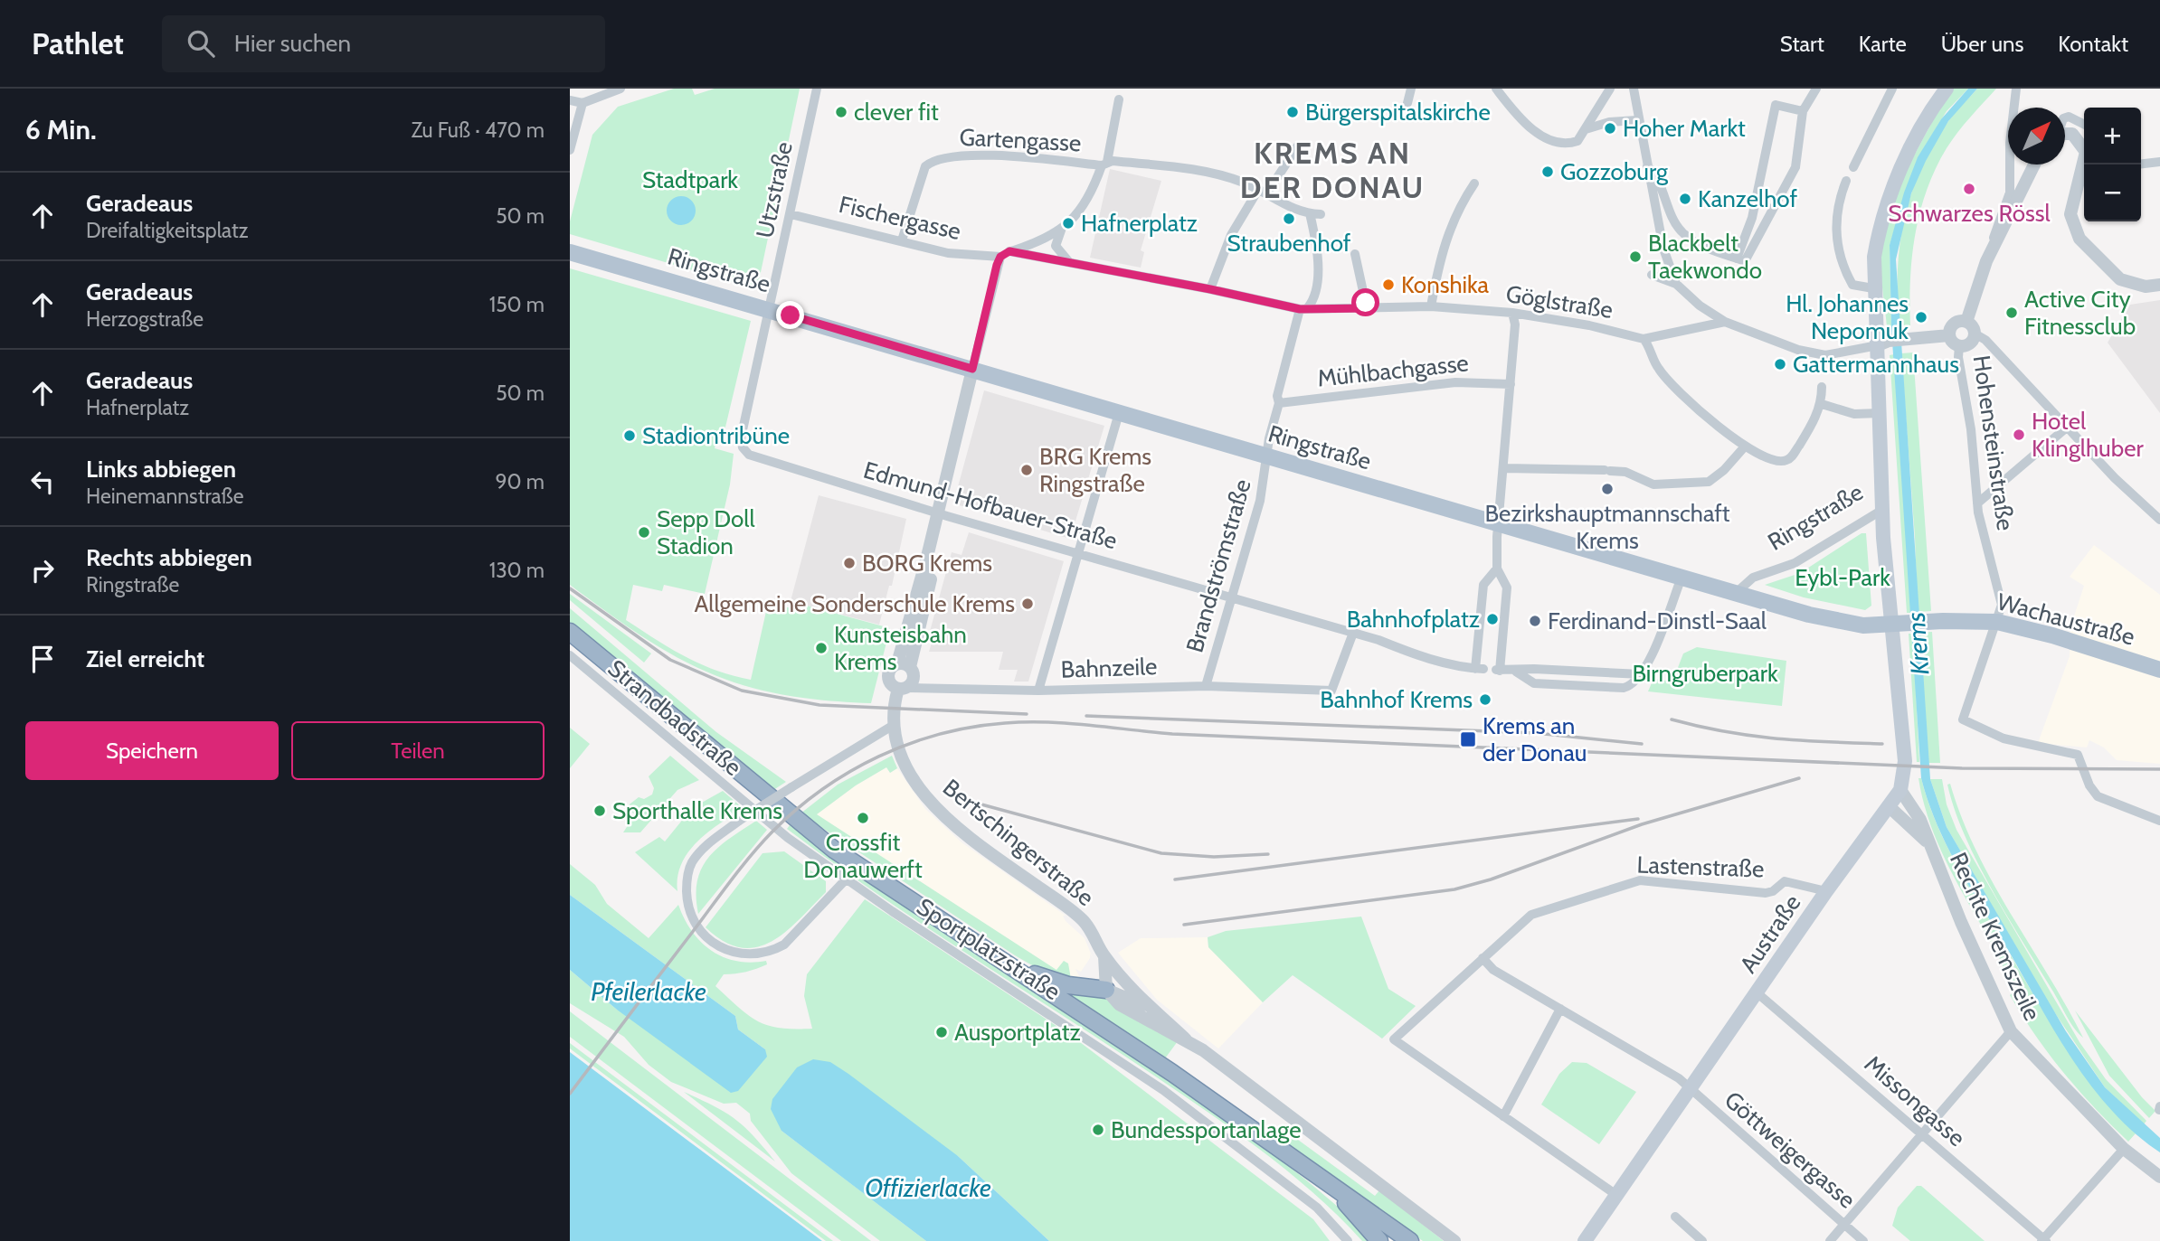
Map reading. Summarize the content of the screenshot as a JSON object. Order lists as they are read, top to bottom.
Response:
{
  "streets": {
    "main road": ["Ringstraße", "Wachaustraße", "Austraße"],
    "street": [
      "Gartengasse",
      "Utzstraße",
      "Fischergasse",
      "Göglstraße",
      "Mühlbachgasse",
      "Hohensteinstraße",
      "Edmund-Hofbauer-Straße",
      "Brandströmstraße",
      "Bahnzeile",
      "Strandbadstraße",
      "Bertschingerstraße",
      "Lastenstraße",
      "Rechte Kremszeile",
      "Sportplatzstraße",
      "Missongasse",
      "Göttweigergasse"
    ]
  },
  "crossings": [
    ["Gartengasse", "Fischergasse"],
    ["Gartengasse", "Brandströmstraße"],
    ["Utzstraße", "Fischergasse"],
    ["Utzstraße", "Ringstraße"],
    ["Utzstraße", "Edmund-Hofbauer-Straße"],
    ["Ringstraße", "Brandströmstraße"],
    ["Ringstraße", "Wachaustraße"],
    ["Göglstraße", "Brandströmstraße"],
    ["Mühlbachgasse", "Brandströmstraße"],
    ["Hohensteinstraße", "Wachaustraße"],
    ["Edmund-Hofbauer-Straße", "Brandströmstraße"],
    ["Brandströmstraße", "Bahnzeile"],
    ["Bahnzeile", "Bertschingerstraße"],
    ["Strandbadstraße", "Sportplatzstraße"],
    ["Lastenstraße", "Austraße"],
    ["Lastenstraße", "Göttweigergasse"],
    ["Austraße", "Rechte Kremszeile"],
    ["Austraße", "Missongasse"],
    ["Austraße", "Göttweigergasse"]
  ],
  "districts": ["KREMS AN DER DONAU"],
  "water": ["Krems", "Pfeilerlacke", "Offizierlacke"],
  "parks": ["Stadtpark", "Eybl-Park", "Birngruberpark"],
  "places": {
    "other": [
      "clever fit",
      "Bürgerspitalskirche",
      "Hoher Markt",
      "Gozzoburg",
      "Schwarzes Rössl",
      "Kanzelhof",
      "Straubenhof",
      "Hafnerplatz",
      "Blackbelt Taekwondo",
      "Konshika",
      "Active City Fitnessclub",
      "Hl. Johannes Nepomuk",
      "Gattermannhaus",
      "Hotel Klinglhuber",
      "Stadiontribüne",
      "BRG Krems Ringstraße",
      "Bezirkshauptmannschaft Krems",
      "Sepp Doll Stadion",
      "BORG Krems",
      "Allgemeine Sonderschule Krems",
      "Bahnhofplatz",
      "Ferdinand-Dinstl-Saal",
      "Kunsteisbahn Krems",
      "Bahnhof Krems",
      "Sporthalle Krems",
      "Crossfit Donauwerft",
      "Ausportplatz",
      "Bundessportanlage"
    ],
    "transit": ["Krems an der Donau"]
  },
  "north": "top right",
  "page": {
    "header": "Pathlet",
    "search": "Hier suchen",
    "nav": [
      "Start",
      "Karte",
      "Über uns",
      "Kontakt"
    ],
    "heading": ["6 Min.", "Zu Fuß · 470 m"],
    "map_buttons": ["+", "−"],
    "list": [
      ["Geradeaus", "Dreifaltigkeitsplatz", "50 m"],
      ["Geradeaus", "Herzogstraße", "150 m"],
      ["Geradeaus", "Hafnerplatz", "50 m"],
      ["Links abbiegen", "Heinemannstraße", "90 m"],
      ["Rechts abbiegen", "Ringstraße", "130 m"],
      "Ziel erreicht"
    ],
    "buttons": ["Speichern", "Teilen"]
  }
}
